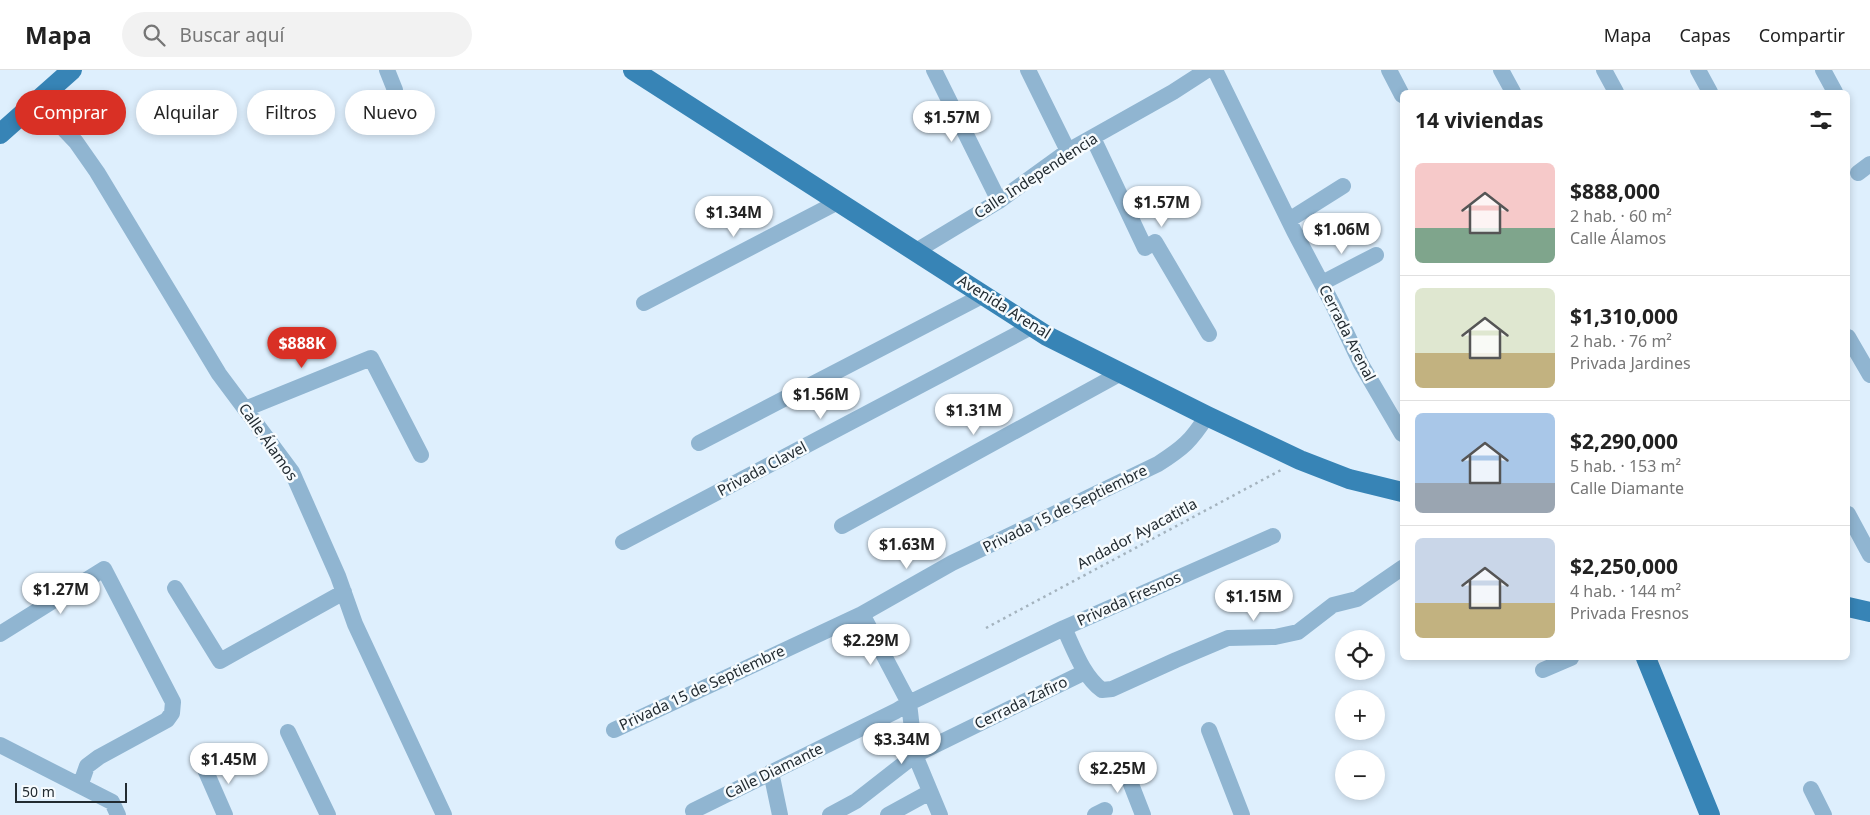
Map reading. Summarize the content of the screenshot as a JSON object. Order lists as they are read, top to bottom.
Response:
{
  "streets": {
    "main road": ["Avenida Arenal"],
    "street": [
      "Calle Independencia",
      "Cerrada Arenal",
      "Calle Álamos",
      "Privada Clavel",
      "Privada 15 de Septiembre",
      "Privada Fresnos",
      "Cerrada Zafiro",
      "Calle Diamante"
    ],
    "path": ["Andador Ayacatitla"]
  },
  "crossings": [
    ["Calle Independencia", "Avenida Arenal"],
    ["Avenida Arenal", "Privada Clavel"],
    ["Avenida Arenal", "Privada 15 de Septiembre"],
    ["Avenida Arenal", "Andador Ayacatitla"],
    ["Privada Fresnos", "Cerrada Zafiro"],
    ["Privada Fresnos", "Calle Diamante"]
  ],
  "scale_bar": "50 m",
  "page": {
    "header": "Mapa",
    "search": "Buscar aquí",
    "nav": ["Mapa", "Capas", "Compartir"],
    "chip": [
      "Comprar",
      "Alquilar",
      "Filtros",
      "Nuevo"
    ],
    "heading": "14 viviendas",
    "price": [
      "$1.57M",
      "$1.57M",
      "$1.34M",
      "$1.06M",
      "$888K",
      "$1.56M",
      "$1.31M",
      "$1.63M",
      "$1.27M",
      "$1.15M",
      "$2.29M",
      "$3.34M",
      "$1.45M",
      "$2.25M"
    ],
    "list": [
      {
        "name": "$888,000",
        "note": "2 hab. · 60 m² · Calle Álamos"
      },
      {
        "name": "$1,310,000",
        "note": "2 hab. · 76 m² · Privada Jardines"
      },
      {
        "name": "$2,290,000",
        "note": "5 hab. · 153 m² · Calle Diamante"
      },
      {
        "name": "$2,250,000",
        "note": "4 hab. · 144 m² · Privada Fresnos"
      }
    ],
    "map_buttons": ["+", "−"],
    "scale": "50 m"
  }
}
